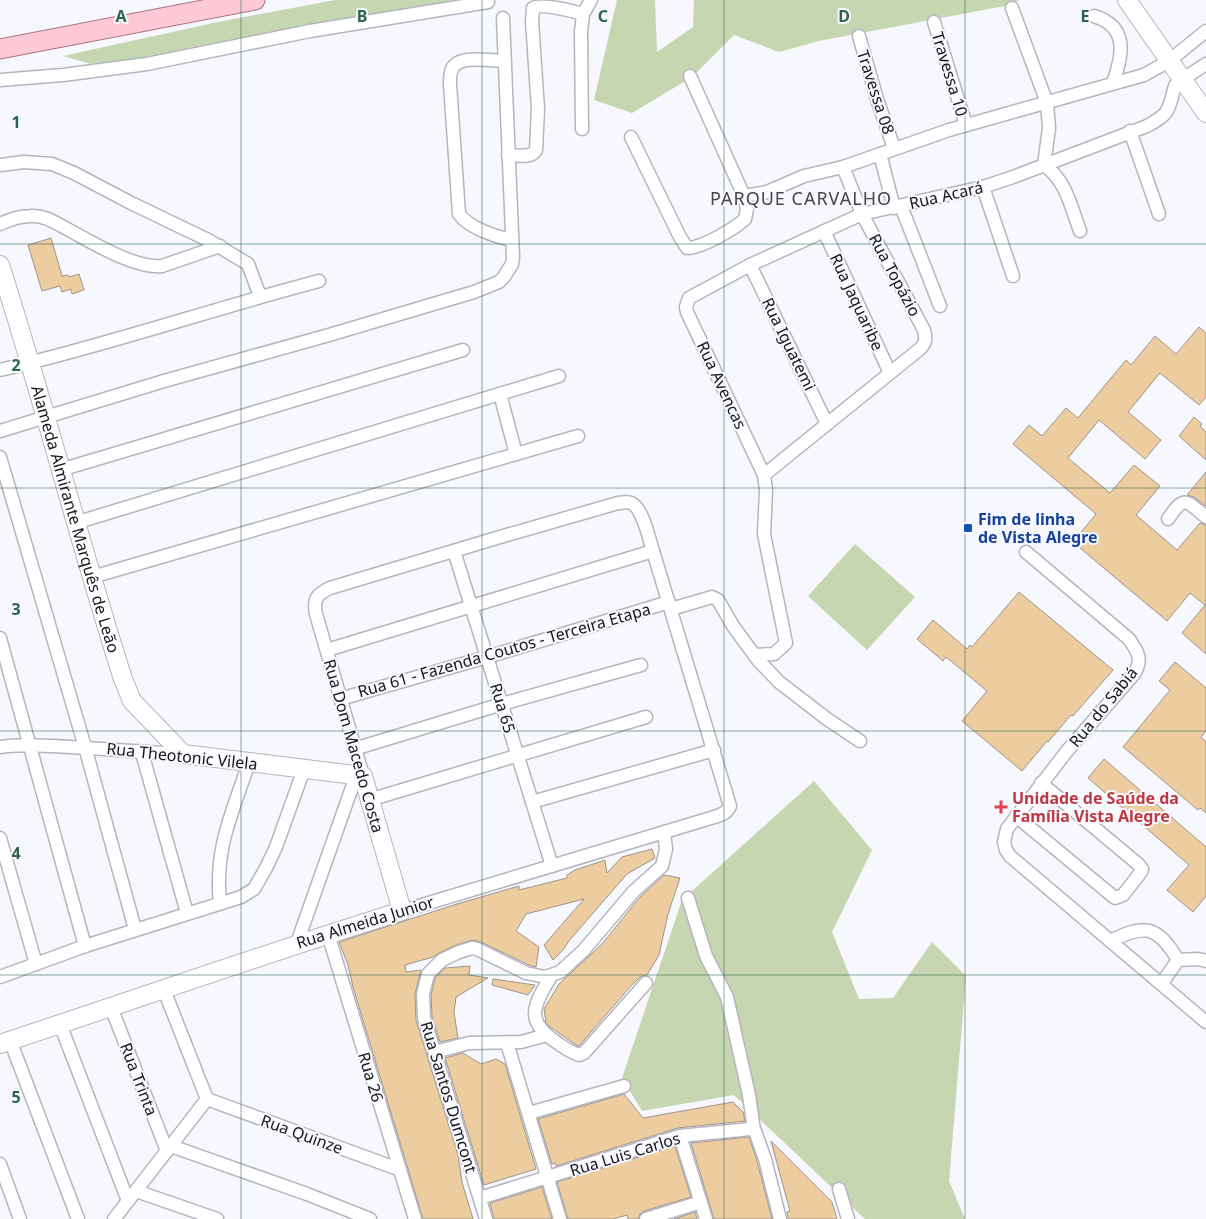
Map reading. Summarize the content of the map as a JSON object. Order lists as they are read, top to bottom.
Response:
{
  "streets": {
    "main road": [
      "Alameda Almirante Marquês de Leão",
      "Rua Dom Macedo Costa",
      "Rua Theotonic Vilela",
      "Rua Almeida Junior"
    ],
    "street": [
      "Travessa 10",
      "Travessa 08",
      "Rua Acará",
      "Rua Topázio",
      "Rua Jaquaribe",
      "Rua Iguatemi",
      "Rua Avencas",
      "Rua 61 - Fazenda Coutos - Terceira Etapa",
      "Rua do Sabiá",
      "Rua 65",
      "Rua 26",
      "Rua Trinta",
      "Rua Santos Dumcont",
      "Rua Quinze",
      "Rua Luis Carlos"
    ]
  },
  "crossings": [
    ["Rua Acará", "Rua Topázio"],
    ["Rua Acará", "Rua Jaquaribe"],
    ["Rua Acará", "Rua Iguatemi"],
    ["Rua Acará", "Rua Avencas"],
    ["Rua Topázio", "Rua Jaquaribe"],
    ["Alameda Almirante Marquês de Leão", "Rua Theotonic Vilela"],
    ["Rua 61 - Fazenda Coutos - Terceira Etapa", "Rua 65"],
    ["Rua 61 - Fazenda Coutos - Terceira Etapa", "Rua Dom Macedo Costa"],
    ["Rua 65", "Rua Dom Macedo Costa"],
    ["Rua 65", "Rua Almeida Junior"],
    ["Rua Dom Macedo Costa", "Rua Theotonic Vilela"],
    ["Rua Dom Macedo Costa", "Rua Almeida Junior"],
    ["Rua Almeida Junior", "Rua 26"],
    ["Rua Almeida Junior", "Rua Trinta"],
    ["Rua 26", "Rua Quinze"],
    ["Rua Santos Dumcont", "Rua Luis Carlos"]
  ],
  "districts": ["PARQUE CARVALHO"],
  "places": {
    "transit": ["Fim de linha de Vista Alegre"],
    "health": ["Unidade de Saúde da Família Vista Alegre"]
  },
  "grid": {
    "columns": [
      "A",
      "B",
      "C",
      "D",
      "E"
    ],
    "rows": [
      "1",
      "2",
      "3",
      "4",
      "5"
    ]
  }
}
